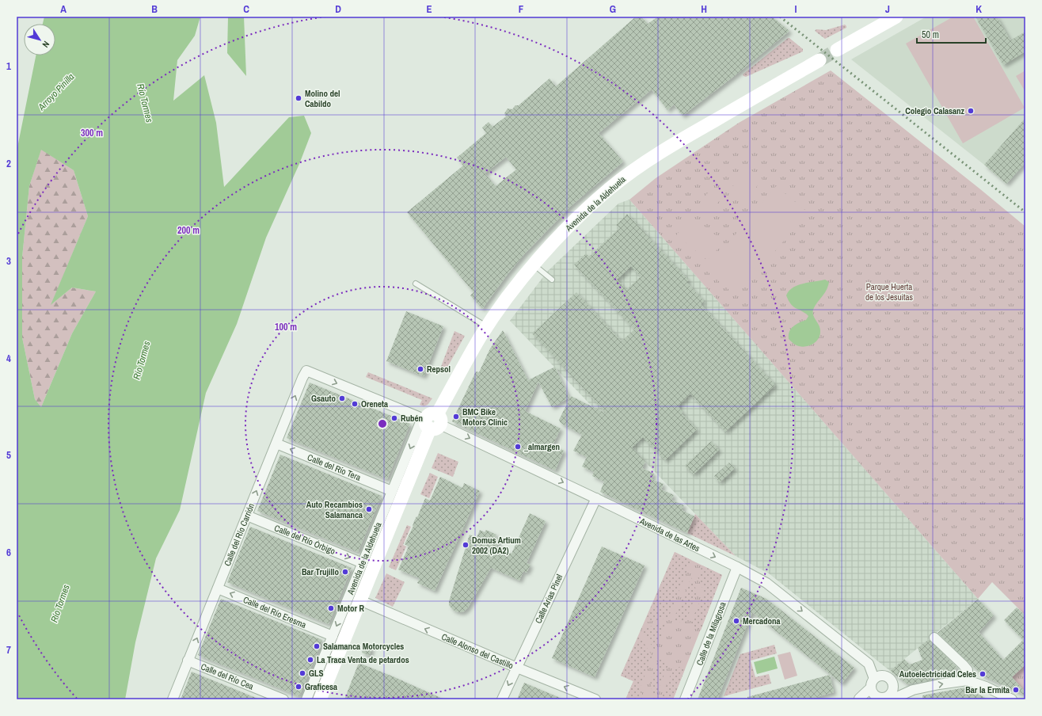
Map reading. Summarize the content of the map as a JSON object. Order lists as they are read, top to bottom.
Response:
{
  "streets": {
    "main road": ["Avenida de la Aldehuela"],
    "street": [
      "Calle del Río Tera",
      "Calle del Río Carrión",
      "Avenida de las Artes",
      "Calle del Río Órbigo",
      "Calle Arias Pinel",
      "Calle del Río Eresma",
      "Calle de la Milagrosa",
      "Calle Alonso del Castillo",
      "Calle del Río Cea"
    ]
  },
  "crossings": [
    ["Avenida de la Aldehuela", "Calle del Río Tera"],
    ["Avenida de la Aldehuela", "Avenida de las Artes"],
    ["Avenida de la Aldehuela", "Calle del Río Órbigo"],
    ["Avenida de la Aldehuela", "Calle del Río Eresma"],
    ["Avenida de la Aldehuela", "Calle Alonso del Castillo"],
    ["Calle del Río Tera", "Calle del Río Carrión"],
    ["Calle del Río Carrión", "Avenida de las Artes"],
    ["Calle del Río Carrión", "Calle del Río Órbigo"],
    ["Calle del Río Carrión", "Calle del Río Eresma"],
    ["Calle del Río Carrión", "Calle del Río Cea"],
    ["Avenida de las Artes", "Calle Arias Pinel"],
    ["Avenida de las Artes", "Calle de la Milagrosa"],
    ["Calle Arias Pinel", "Calle Alonso del Castillo"]
  ],
  "one_way": [
    "Calle del Río Tera",
    "Calle del Río Carrión",
    "Avenida de las Artes",
    "Calle del Río Órbigo",
    "Calle del Río Eresma",
    "Calle Alonso del Castillo"
  ],
  "water": ["Arroyo Pinilla", "Río Tormes"],
  "parks": ["Parque Huerta de los Jesuitas"],
  "places": [
    "Molino del Cabildo",
    "Colegio Calasanz",
    "Repsol",
    "Gsauto",
    "Oreneta",
    "BMC Bike Motors Clinic",
    "Rubén",
    "_almargen",
    "Auto Recambios Salamanca",
    "Domus Artium 2002 (DA2)",
    "Bar Trujillo",
    "Motor R",
    "Mercadona",
    "Salamanca Motorcycles",
    "La Traca Venta de petardos",
    "GLS",
    "Autoelectricidad Celes",
    "Graficesa",
    "Bar la Ermita"
  ],
  "scale_bar": "50 m",
  "north": "bottom right",
  "grid": {
    "columns": [
      "A",
      "B",
      "C",
      "D",
      "E",
      "F",
      "G",
      "H",
      "I",
      "J",
      "K"
    ],
    "rows": [
      "1",
      "2",
      "3",
      "4",
      "5",
      "6",
      "7"
    ]
  },
  "rings": ["300 m", "200 m", "100 m"]
}
